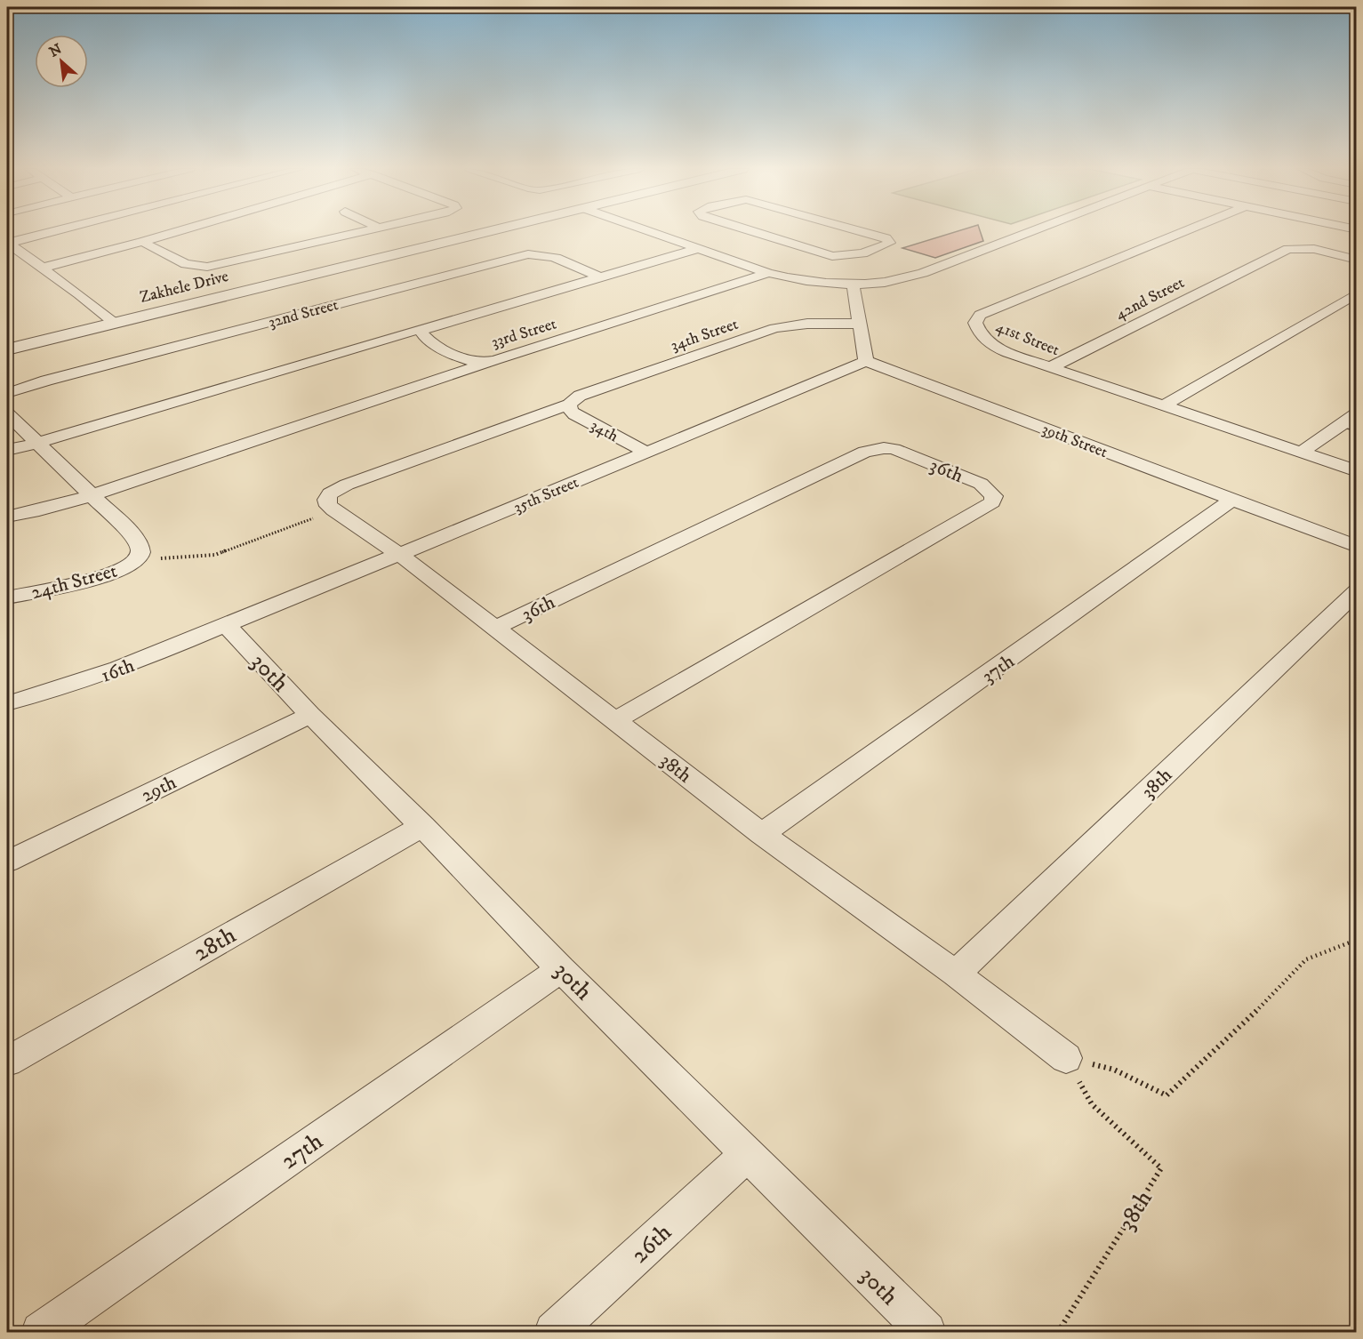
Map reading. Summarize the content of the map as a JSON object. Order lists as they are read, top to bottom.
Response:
{
  "streets": {
    "street": [
      "Zakhele Drive",
      "42nd Street",
      "32nd Street",
      "33rd Street",
      "34th Street",
      "41st Street",
      "34th",
      "39th Street",
      "36th",
      "35th Street",
      "24th Street",
      "37th",
      "16th",
      "30th",
      "38th",
      "29th",
      "28th",
      "27th",
      "26th"
    ]
  },
  "crossings": [
    ["42nd Street", "41st Street"],
    ["32nd Street", "33rd Street"],
    ["34th Street", "34th"],
    ["34th Street", "38th"],
    ["34th", "35th Street"],
    ["39th Street", "35th Street"],
    ["39th Street", "37th"],
    ["36th", "38th"],
    ["35th Street", "16th"],
    ["35th Street", "30th"],
    ["35th Street", "38th"],
    ["37th", "38th"],
    ["16th", "30th"],
    ["30th", "29th"],
    ["30th", "28th"],
    ["30th", "27th"],
    ["30th", "26th"]
  ],
  "north": "top left"
}
